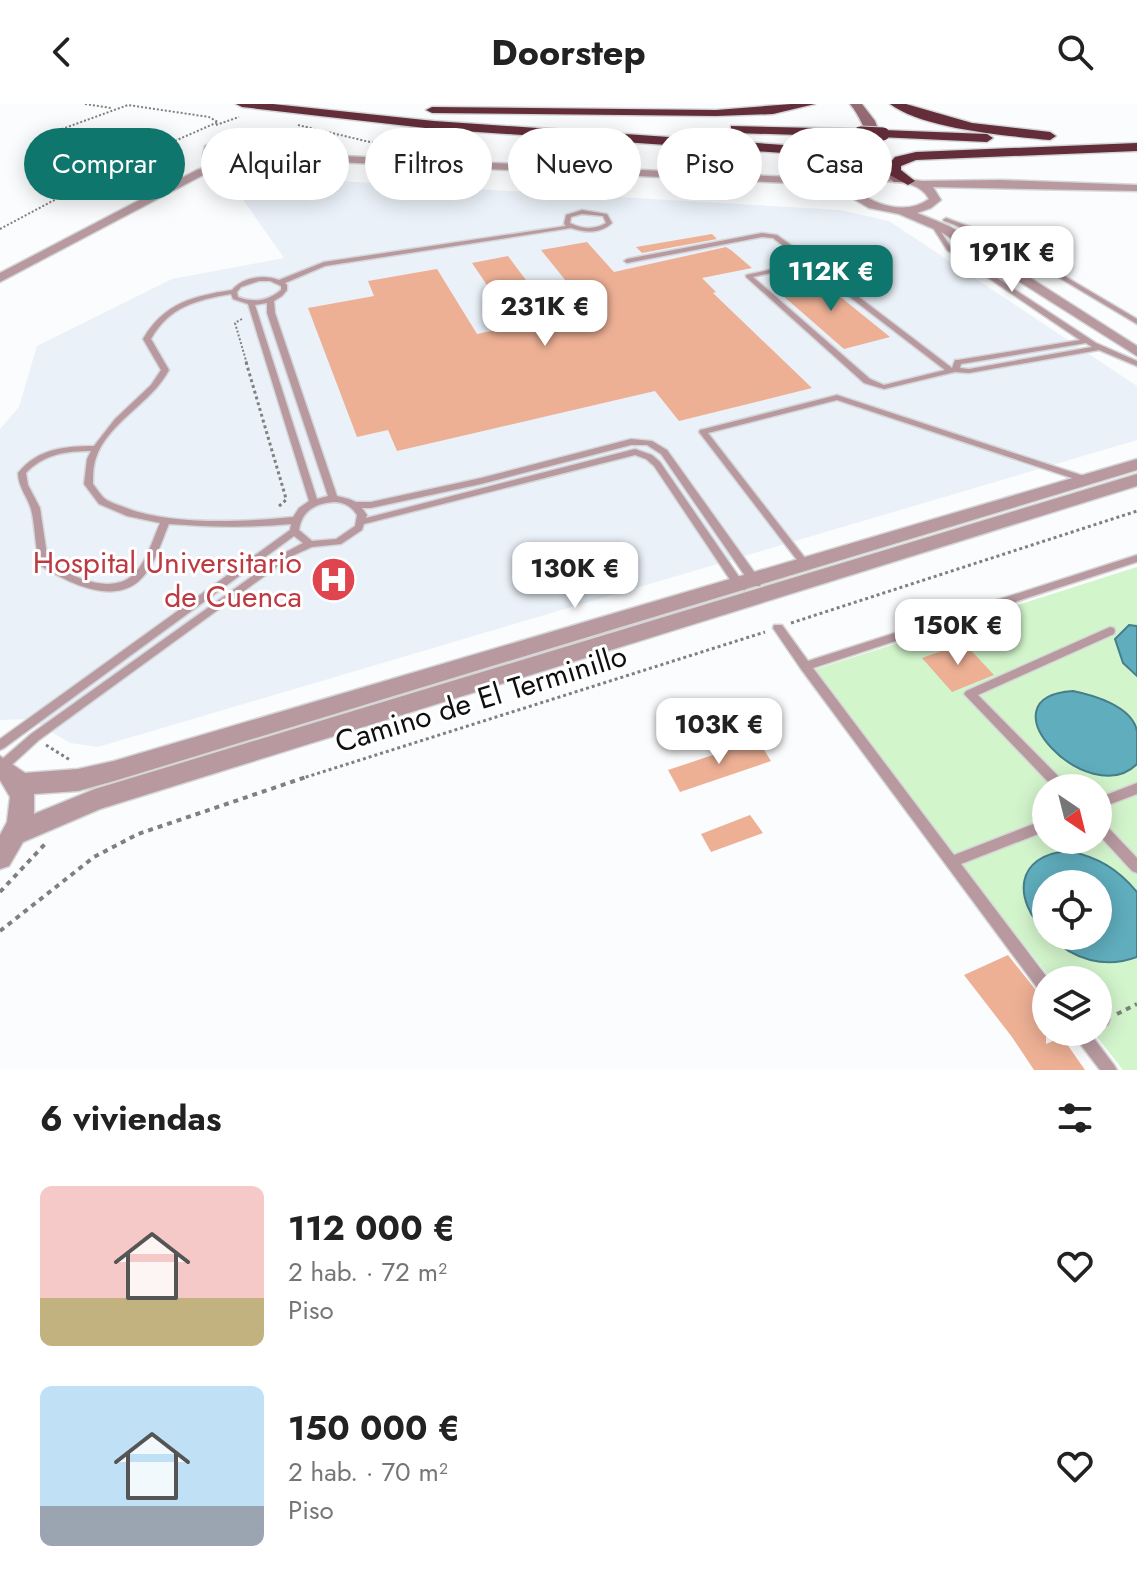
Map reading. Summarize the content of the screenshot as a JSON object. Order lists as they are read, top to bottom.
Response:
{
  "streets": {
    "path": ["Camino de El Terminillo"]
  },
  "places": {
    "hospital": ["Hospital Universitario de Cuenca"]
  },
  "north": "bottom right",
  "page": {
    "header": "Doorstep",
    "chip": [
      "Comprar",
      "Alquilar",
      "Filtros",
      "Nuevo",
      "Piso",
      "Casa"
    ],
    "price": [
      "191K €",
      "112K €",
      "231K €",
      "130K €",
      "150K €",
      "103K €"
    ],
    "heading": "6 viviendas",
    "list": [
      {
        "name": "112 000 €",
        "note": "2 hab. · 72 m² · Piso"
      },
      {
        "name": "150 000 €",
        "note": "2 hab. · 70 m² · Piso"
      }
    ]
  }
}
